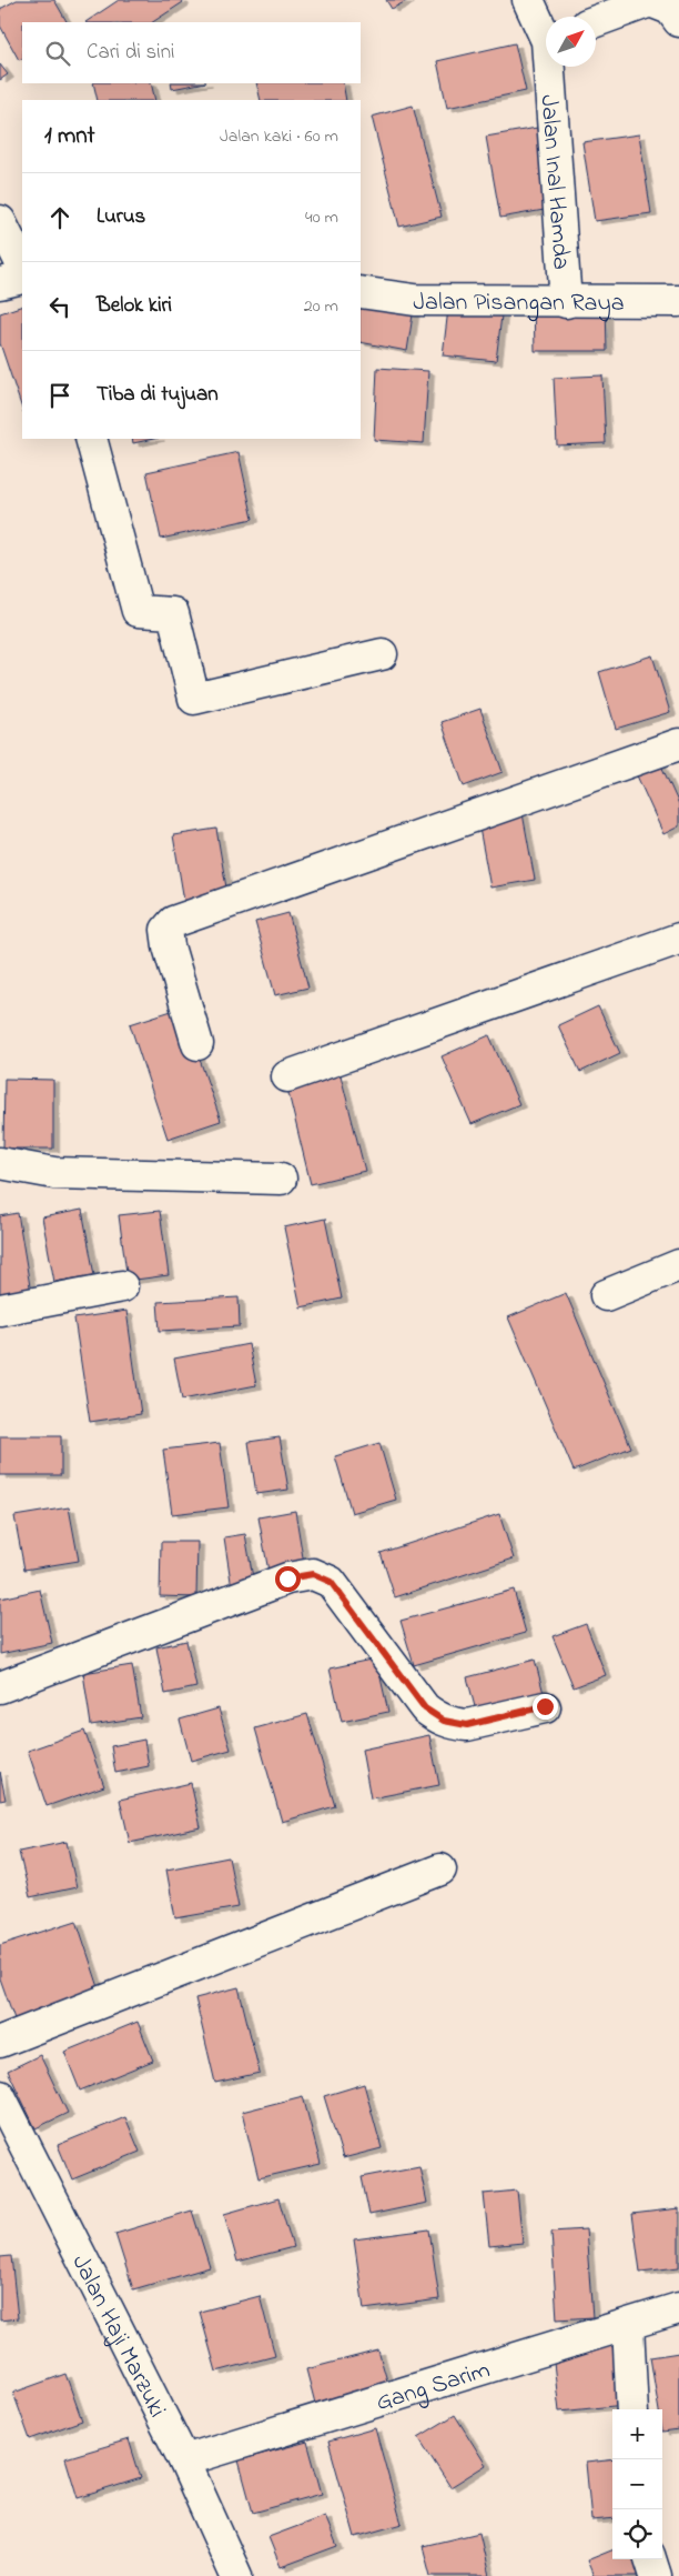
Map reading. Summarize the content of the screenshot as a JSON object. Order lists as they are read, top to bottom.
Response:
{
  "streets": {
    "street": [
      "Jalan Inal Hamda",
      "Jalan Pisangan Raya",
      "Jalan Haji Marzuki",
      "Gang Sarim"
    ]
  },
  "crossings": [
    ["Jalan Inal Hamda", "Jalan Pisangan Raya"],
    ["Jalan Haji Marzuki", "Gang Sarim"]
  ],
  "north": "top right",
  "page": {
    "search": "Cari di sini",
    "heading": ["1 mnt", "Jalan kaki · 60 m"],
    "list": [
      ["Lurus", "40 m"],
      ["Belok kiri", "20 m"],
      "Tiba di tujuan"
    ],
    "map_buttons": ["+", "−"]
  }
}
